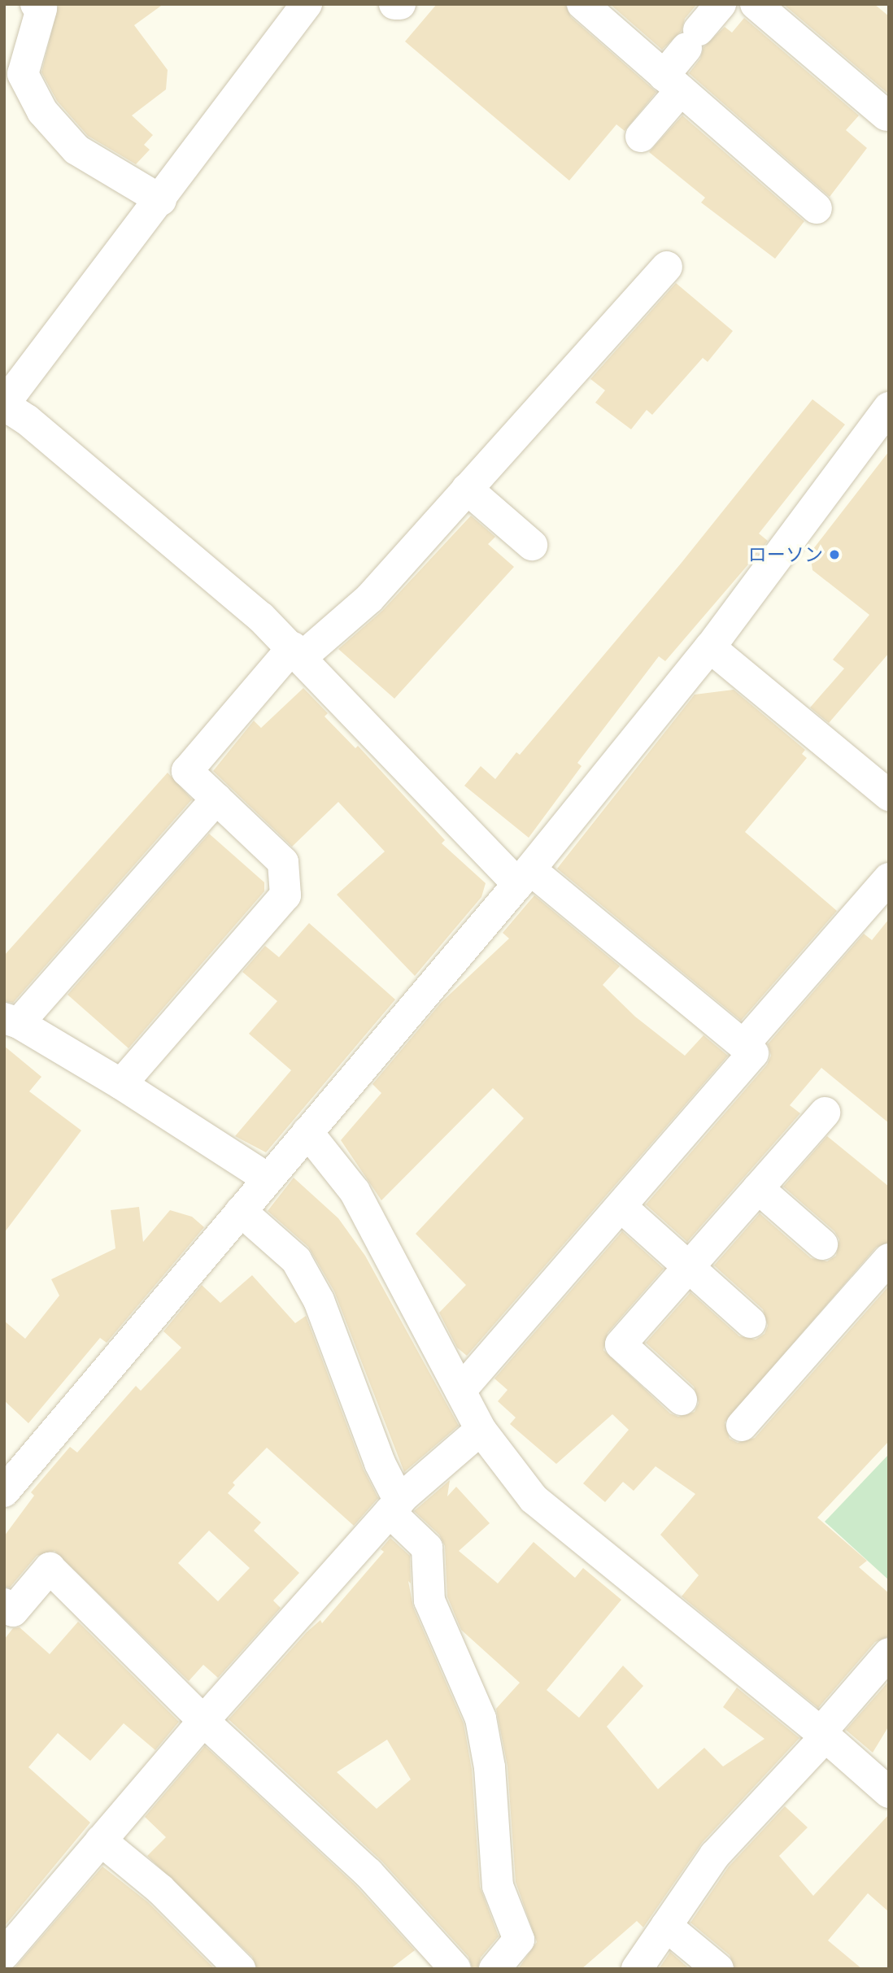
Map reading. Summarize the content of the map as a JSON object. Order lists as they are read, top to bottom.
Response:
{
  "places": ["ローソン"]
}
